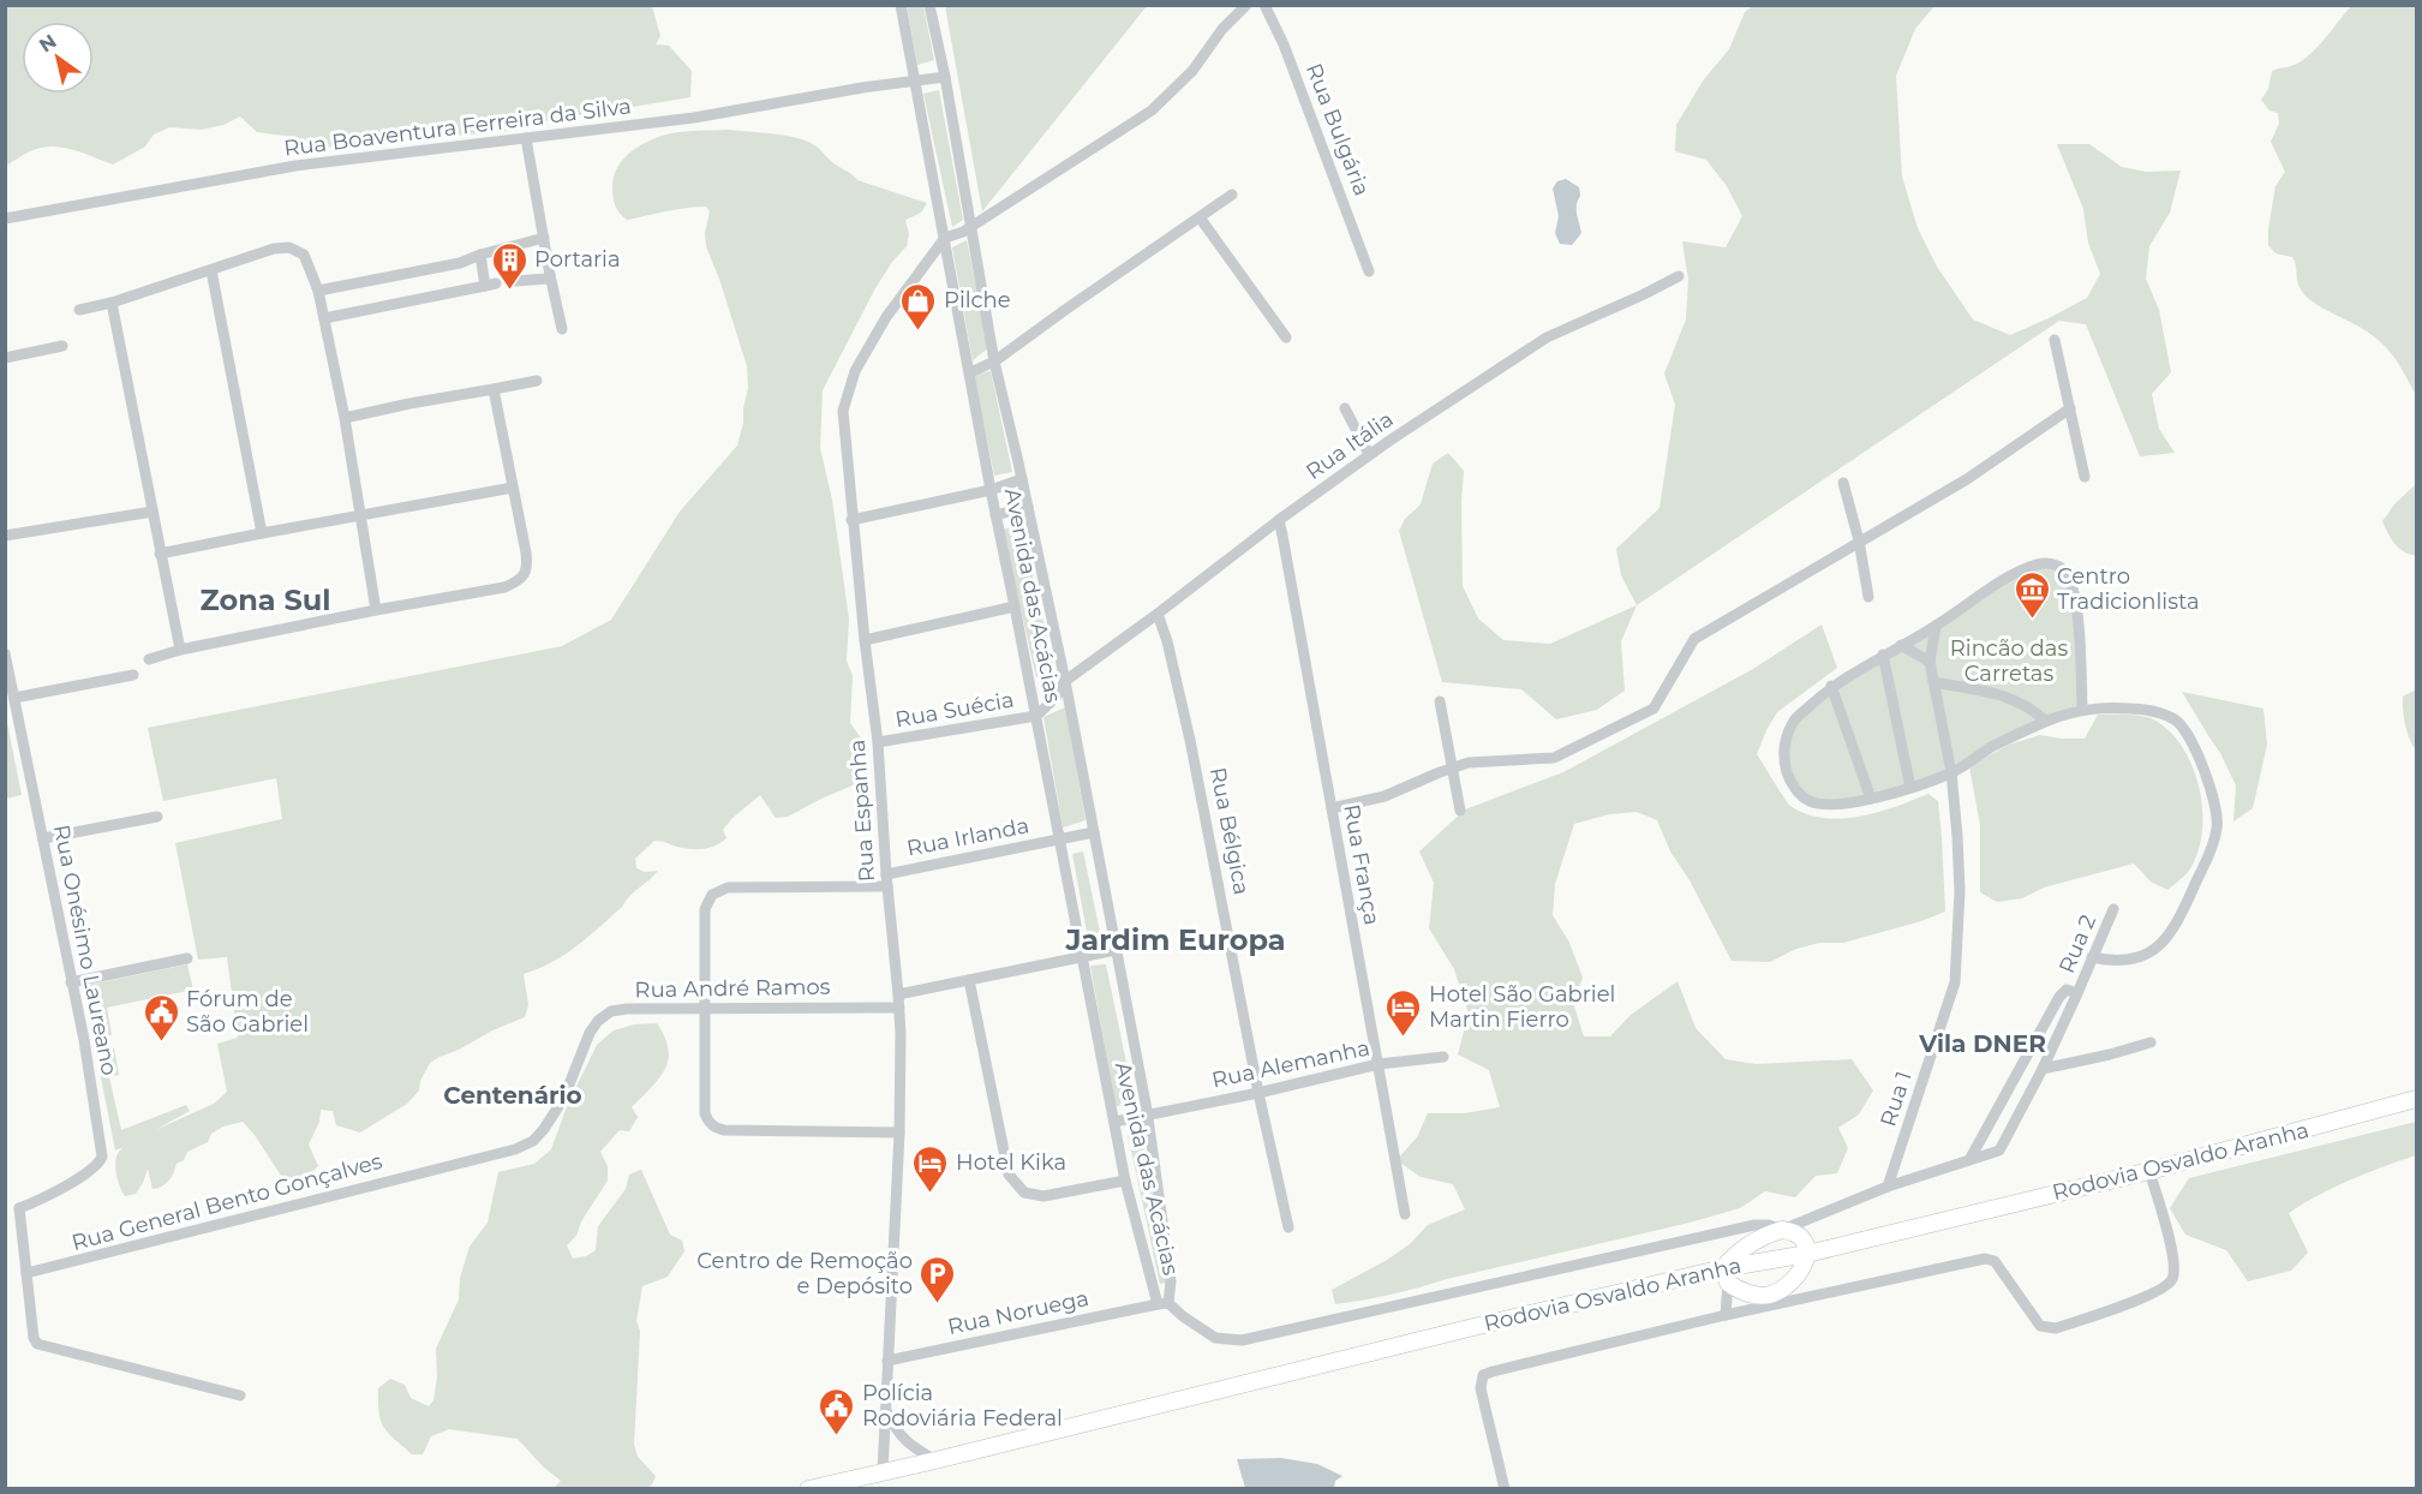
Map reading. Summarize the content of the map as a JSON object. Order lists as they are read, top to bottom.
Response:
{
  "streets": {
    "highway": ["Rodovia Osvaldo Aranha"],
    "street": [
      "Rua Boaventura Ferreira da Silva",
      "Rua Bulgária",
      "Rua Itália",
      "Avenida das Acácias",
      "Rua Suécia",
      "Rua Espanha",
      "Rua Bélgica",
      "Rua Irlanda",
      "Rua França",
      "Rua 2",
      "Rua Onésimo Laureano",
      "Rua André Ramos",
      "Rua Alemanha",
      "Rua 1",
      "Rua General Bento Gonçalves",
      "Rua Noruega"
    ]
  },
  "crossings": [
    ["Rua Boaventura Ferreira da Silva", "Avenida das Acácias"],
    ["Rua Itália", "Avenida das Acácias"],
    ["Rua Itália", "Rua Suécia"],
    ["Rua Itália", "Rua Bélgica"],
    ["Rua Itália", "Rua França"],
    ["Avenida das Acácias", "Rua Suécia"],
    ["Avenida das Acácias", "Rua Espanha"],
    ["Avenida das Acácias", "Rua Irlanda"],
    ["Avenida das Acácias", "Rua Alemanha"],
    ["Avenida das Acácias", "Rua Noruega"],
    ["Rua Suécia", "Rua Espanha"],
    ["Rua Espanha", "Rua Irlanda"],
    ["Rua Espanha", "Rua André Ramos"],
    ["Rua Espanha", "Rodovia Osvaldo Aranha"],
    ["Rua Espanha", "Rua Noruega"],
    ["Rua Bélgica", "Rua Alemanha"],
    ["Rua Irlanda", "Rua André Ramos"],
    ["Rua França", "Rua Alemanha"],
    ["Rua 2", "Rua 1"],
    ["Rua André Ramos", "Rua General Bento Gonçalves"]
  ],
  "districts": [
    "Zona Sul",
    "Jardim Europa",
    "Vila DNER",
    "Centenário"
  ],
  "parks": ["Rincão das Carretas"],
  "places": {
    "building": ["Portaria"],
    "shop": ["Pilche"],
    "museum": ["Centro Tradicionlista"],
    "hotel": ["Hotel São Gabriel Martin Fierro", "Hotel Kika"],
    "public building": ["Fórum de São Gabriel", "Polícia Rodoviária Federal"],
    "parking": ["Centro de Remoção e Depósito"]
  },
  "north": "top left"
}
